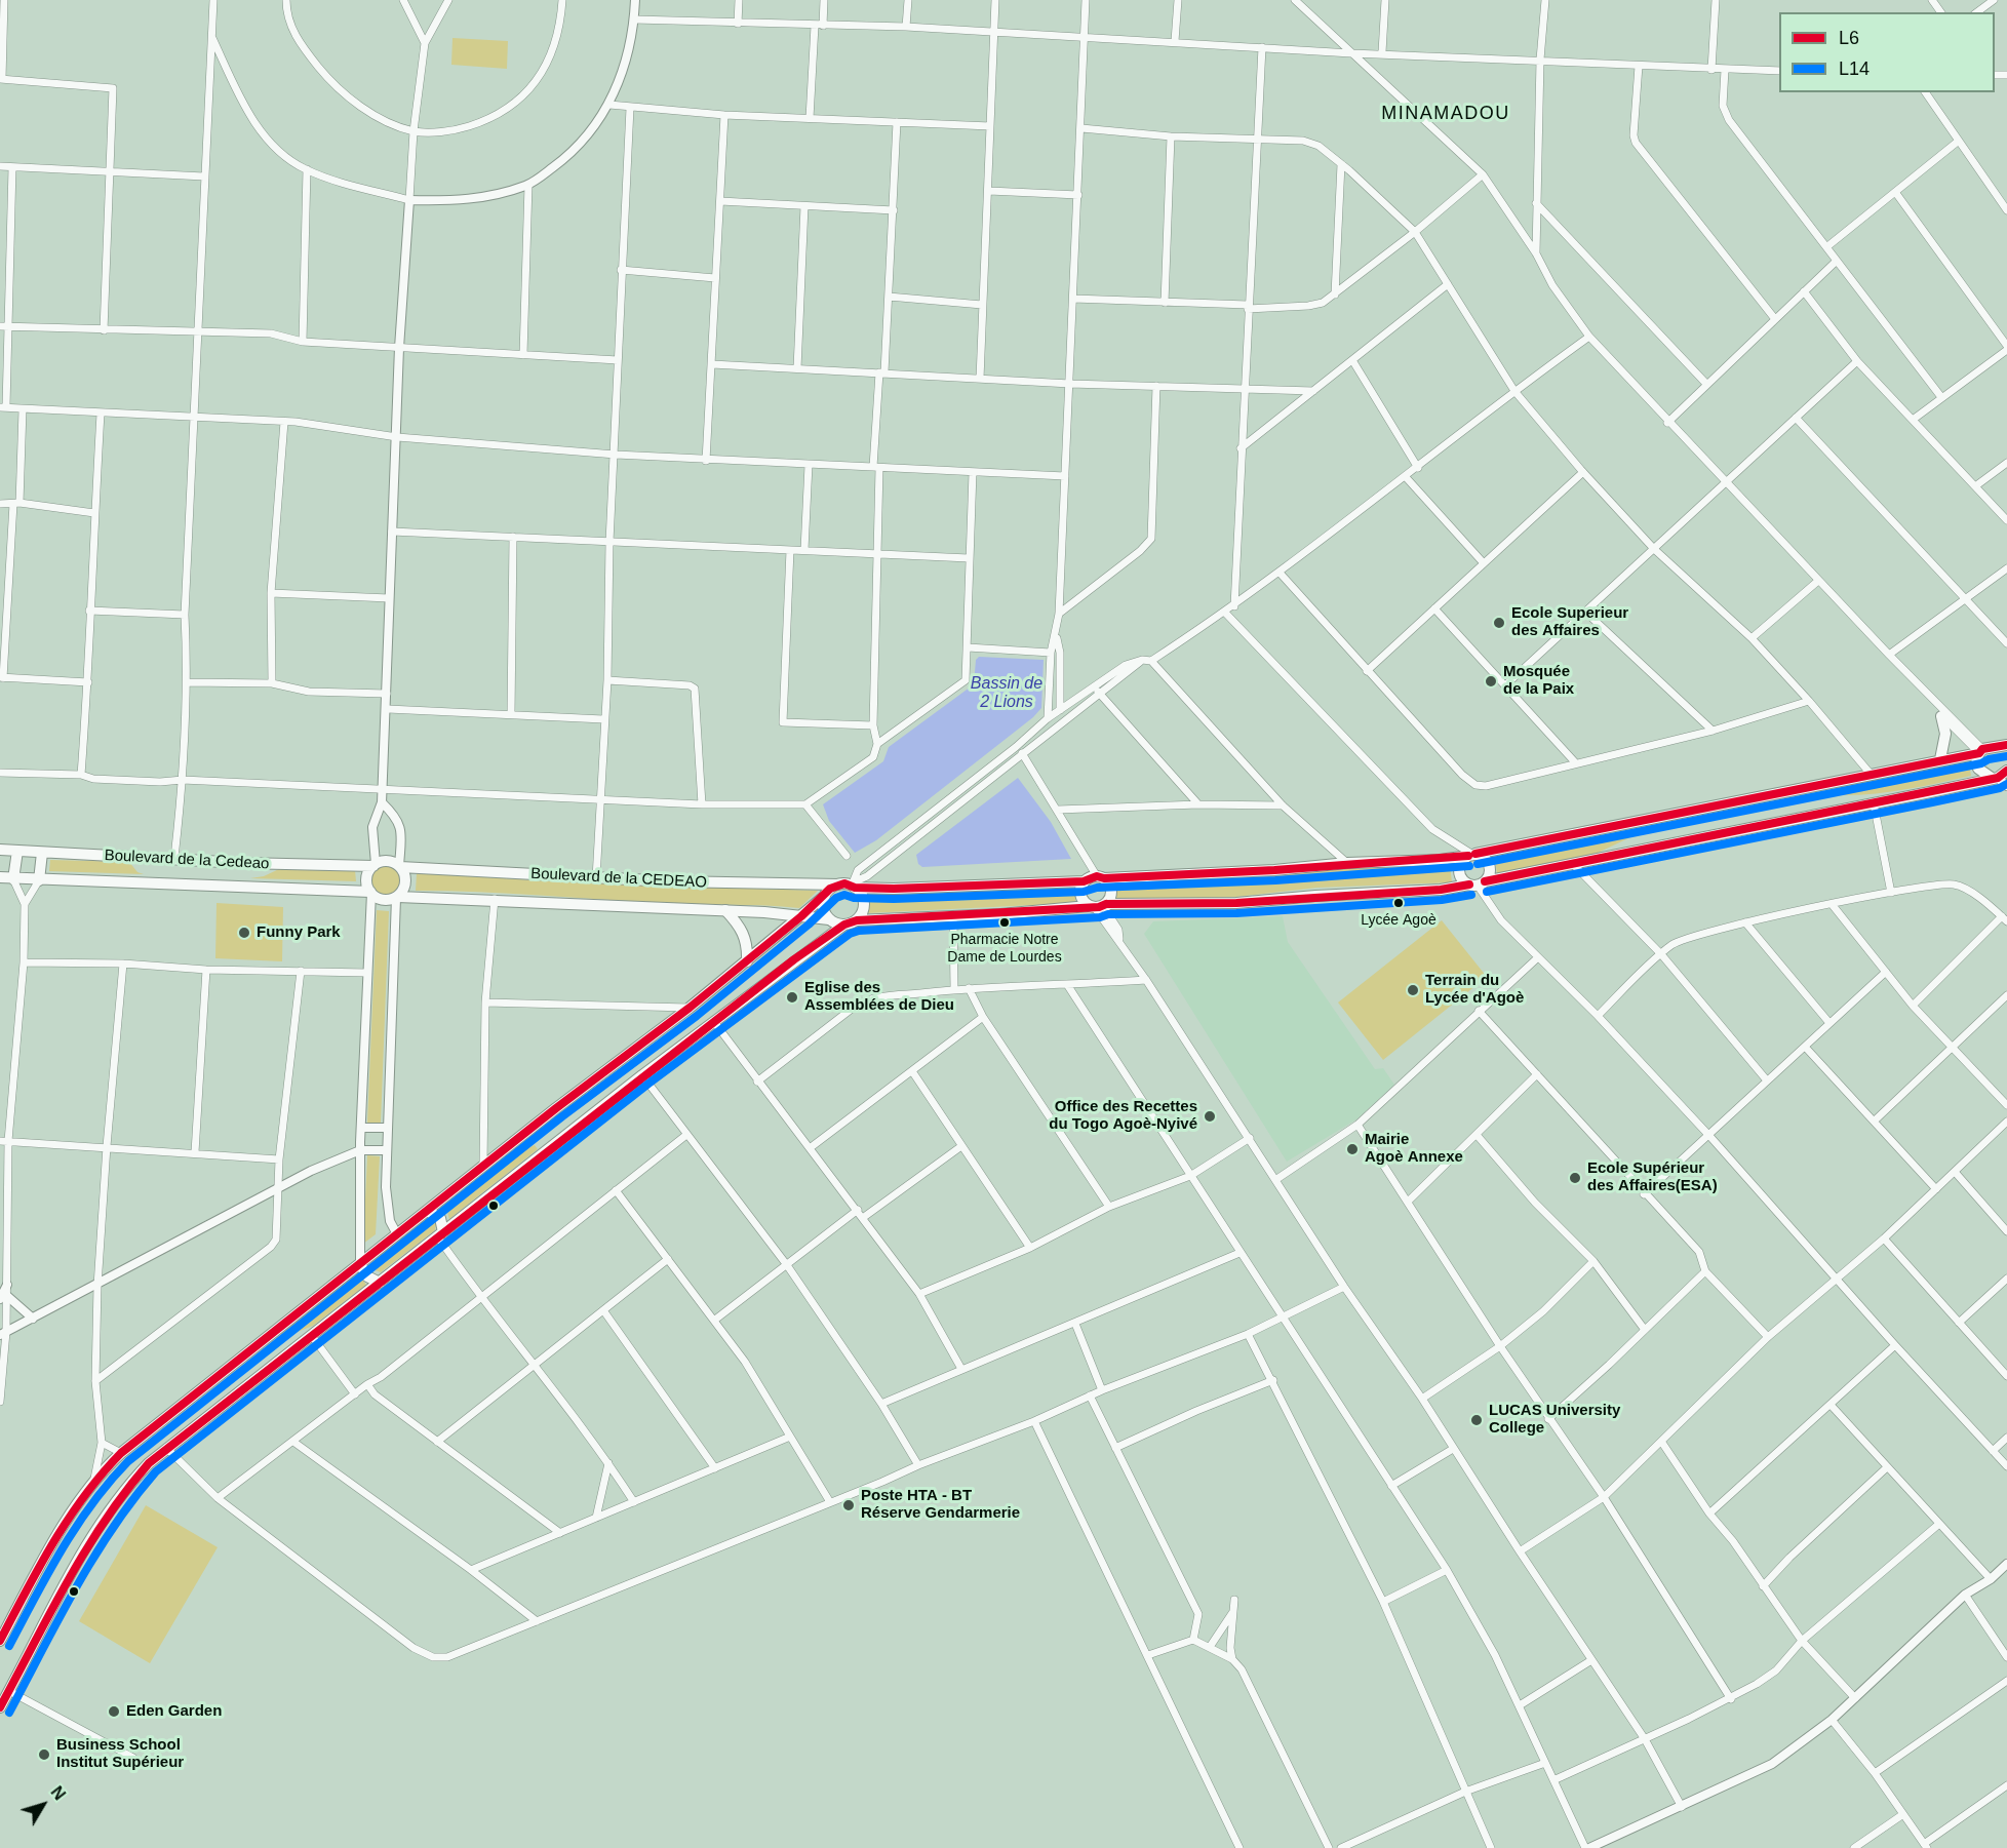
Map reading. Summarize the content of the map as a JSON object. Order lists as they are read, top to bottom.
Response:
{
  "streets": {
    "main road": ["Boulevard de la Cedeao", "Boulevard de la CEDEAO"]
  },
  "crossings": [
    ["Boulevard de la Cedeao", "Boulevard de la CEDEAO"]
  ],
  "districts": ["MINAMADOU"],
  "water": ["Bassin de 2 Lions"],
  "places": [
    "Ecole Superieur des Affaires",
    "Mosquée de la Paix",
    "Lycée Agoè",
    "Pharmacie Notre Dame de Lourdes",
    "Funny Park",
    "Terrain du Lycée d'Agoè",
    "Eglise des Assemblées de Dieu",
    "Office des Recettes du Togo Agoè-Nyivé",
    "Mairie Agoè Annexe",
    "Ecole Supérieur des Affaires(ESA)",
    "LUCAS University College",
    "Poste HTA - BT Réserve Gendarmerie",
    "Eden Garden",
    "Business School Institut Supérieur"
  ],
  "lines": ["transit line L6", "transit line L14"],
  "legend": ["L6", "L14"],
  "north": "top right"
}
